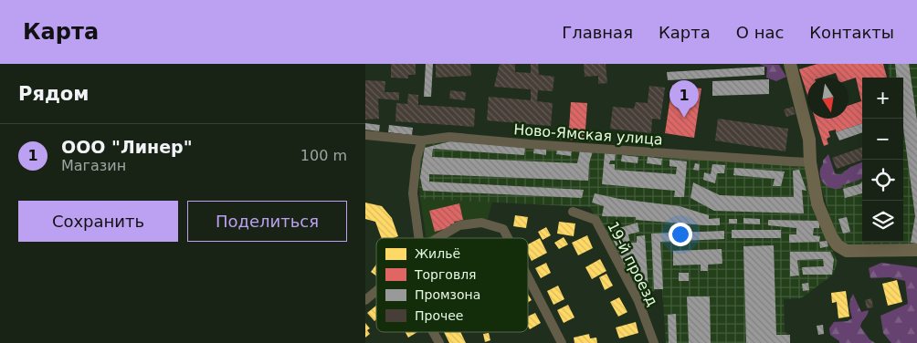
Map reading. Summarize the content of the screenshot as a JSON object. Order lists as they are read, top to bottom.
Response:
{
  "streets": {
    "street": ["Ново-Ямская улица", "19-й проезд"]
  },
  "legend": [
    "Жильё",
    "Торговля",
    "Промзона",
    "Прочее"
  ],
  "north": "bottom",
  "page": {
    "header": "Карта",
    "nav": [
      "Главная",
      "Карта",
      "О нас",
      "Контакты"
    ],
    "heading": "Рядом",
    "map_buttons": ["+", "−"],
    "pins": "1",
    "list": [
      {
        "mark": "1",
        "name": "ООО \"Линер\"",
        "note": "Магазин",
        "value": "100 m"
      }
    ],
    "buttons": ["Сохранить", "Поделиться"]
  }
}
